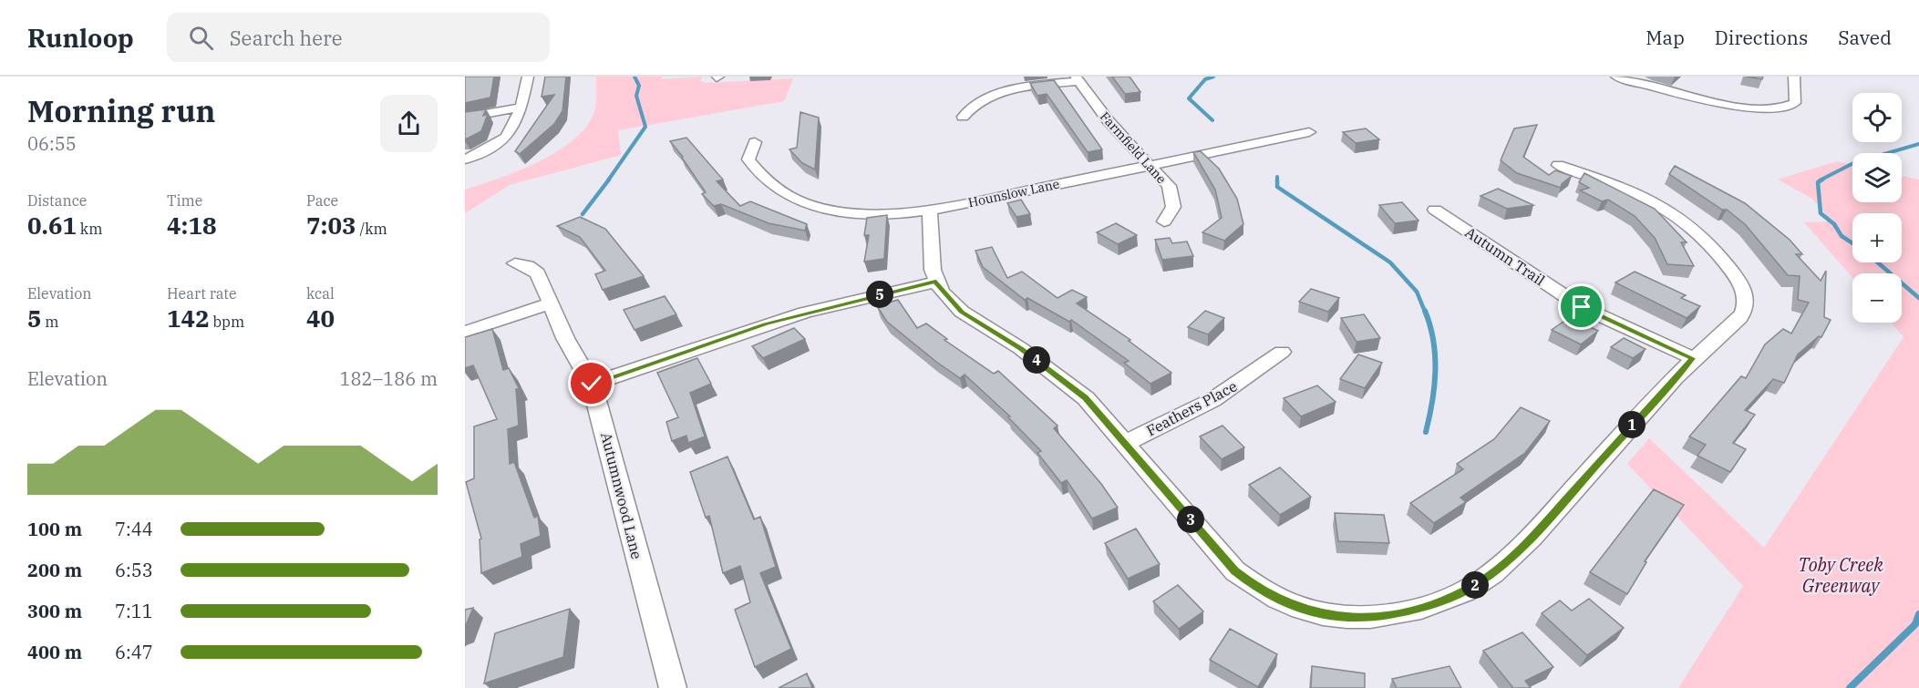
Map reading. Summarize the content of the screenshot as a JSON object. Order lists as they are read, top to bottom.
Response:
{
  "streets": {
    "street": [
      "Farmfield Lane",
      "Hounslow Lane",
      "Autumn Trail",
      "Feathers Place",
      "Autumnwood Lane"
    ]
  },
  "crossings": [
    ["Farmfield Lane", "Hounslow Lane"]
  ],
  "parks": ["Toby Creek Greenway"],
  "page": {
    "header": "Runloop",
    "search": "Search here",
    "nav": ["Map", "Directions", "Saved"],
    "heading": ["Morning run", "06:55"],
    "map_buttons": ["+", "−"],
    "stats": [
      ["Distance", "0.61 km"],
      ["Time", "4:18"],
      ["Pace", "7:03 /km"],
      ["Elevation", "5 m"],
      ["Heart rate", "142 bpm"],
      ["kcal", "40"]
    ],
    "pins": [
      "5",
      "4",
      "1",
      "3",
      "2"
    ],
    "chart": ["Elevation", "182–186 m"],
    "list": [
      {
        "name": "100 m",
        "note": "7:44"
      },
      {
        "name": "200 m",
        "note": "6:53"
      },
      {
        "name": "300 m",
        "note": "7:11"
      },
      {
        "name": "400 m",
        "note": "6:47"
      }
    ]
  }
}
